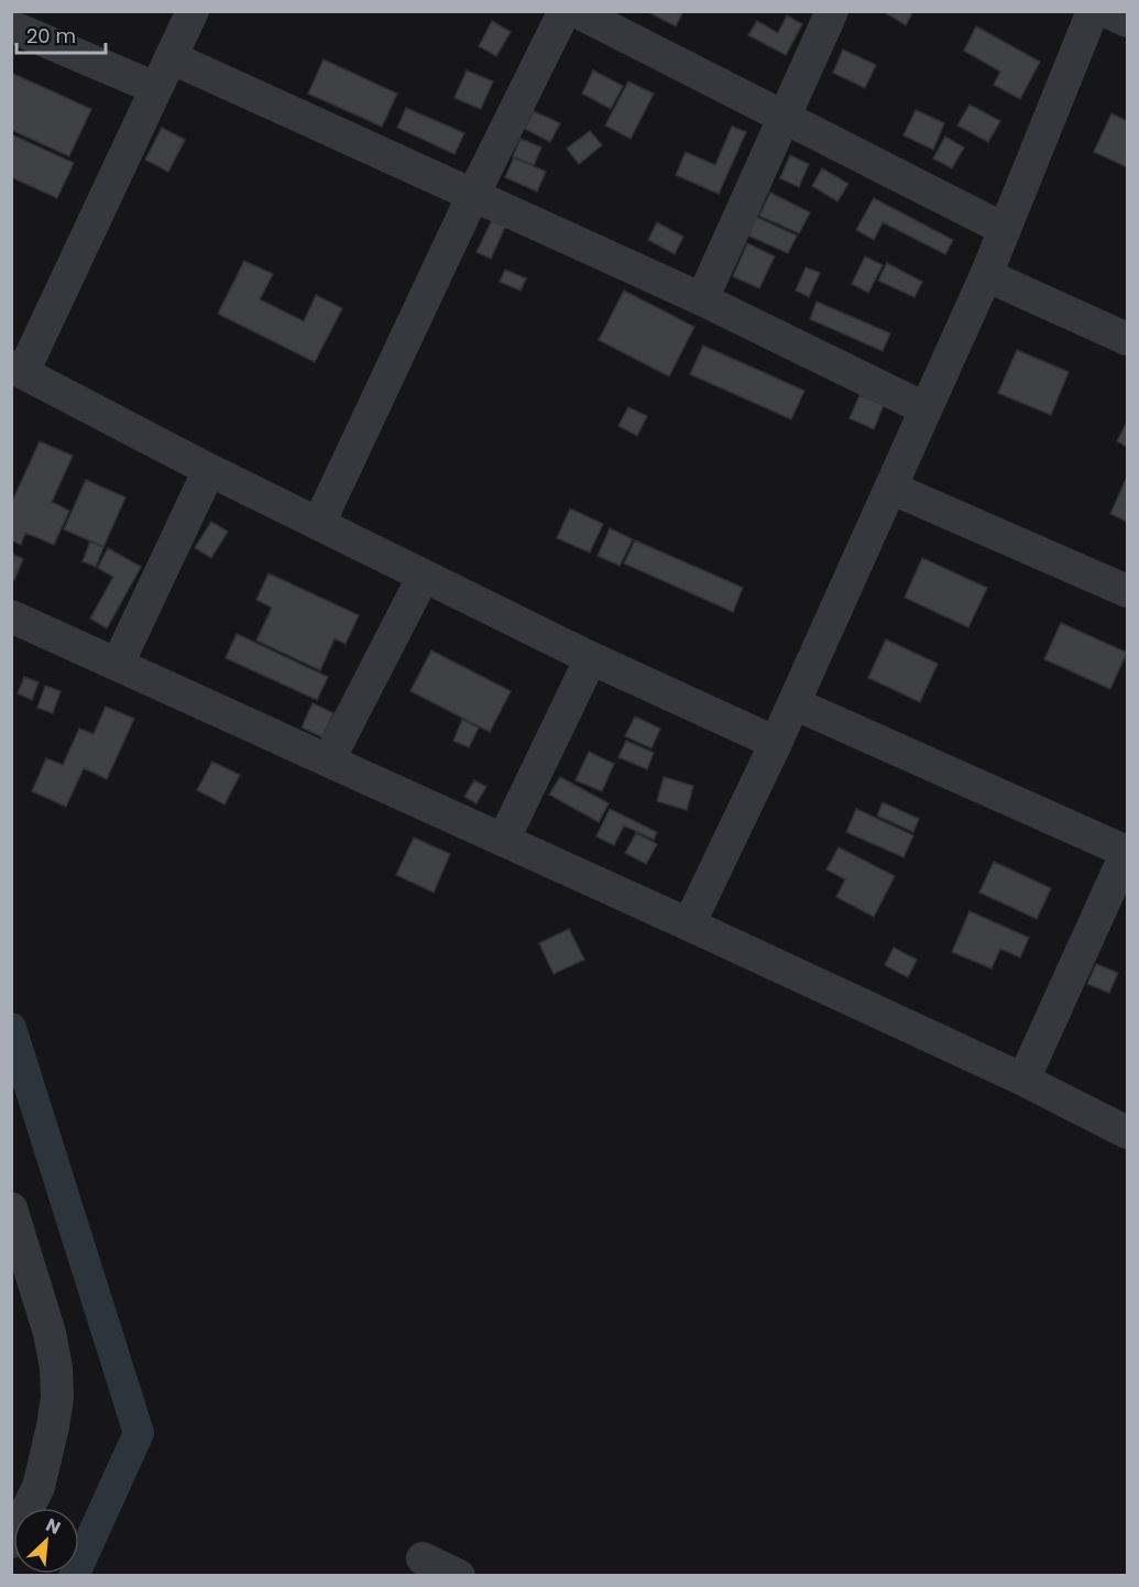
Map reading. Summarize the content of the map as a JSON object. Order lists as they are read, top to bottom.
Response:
{
  "scale_bar": "20 m",
  "north": "top right"
}
